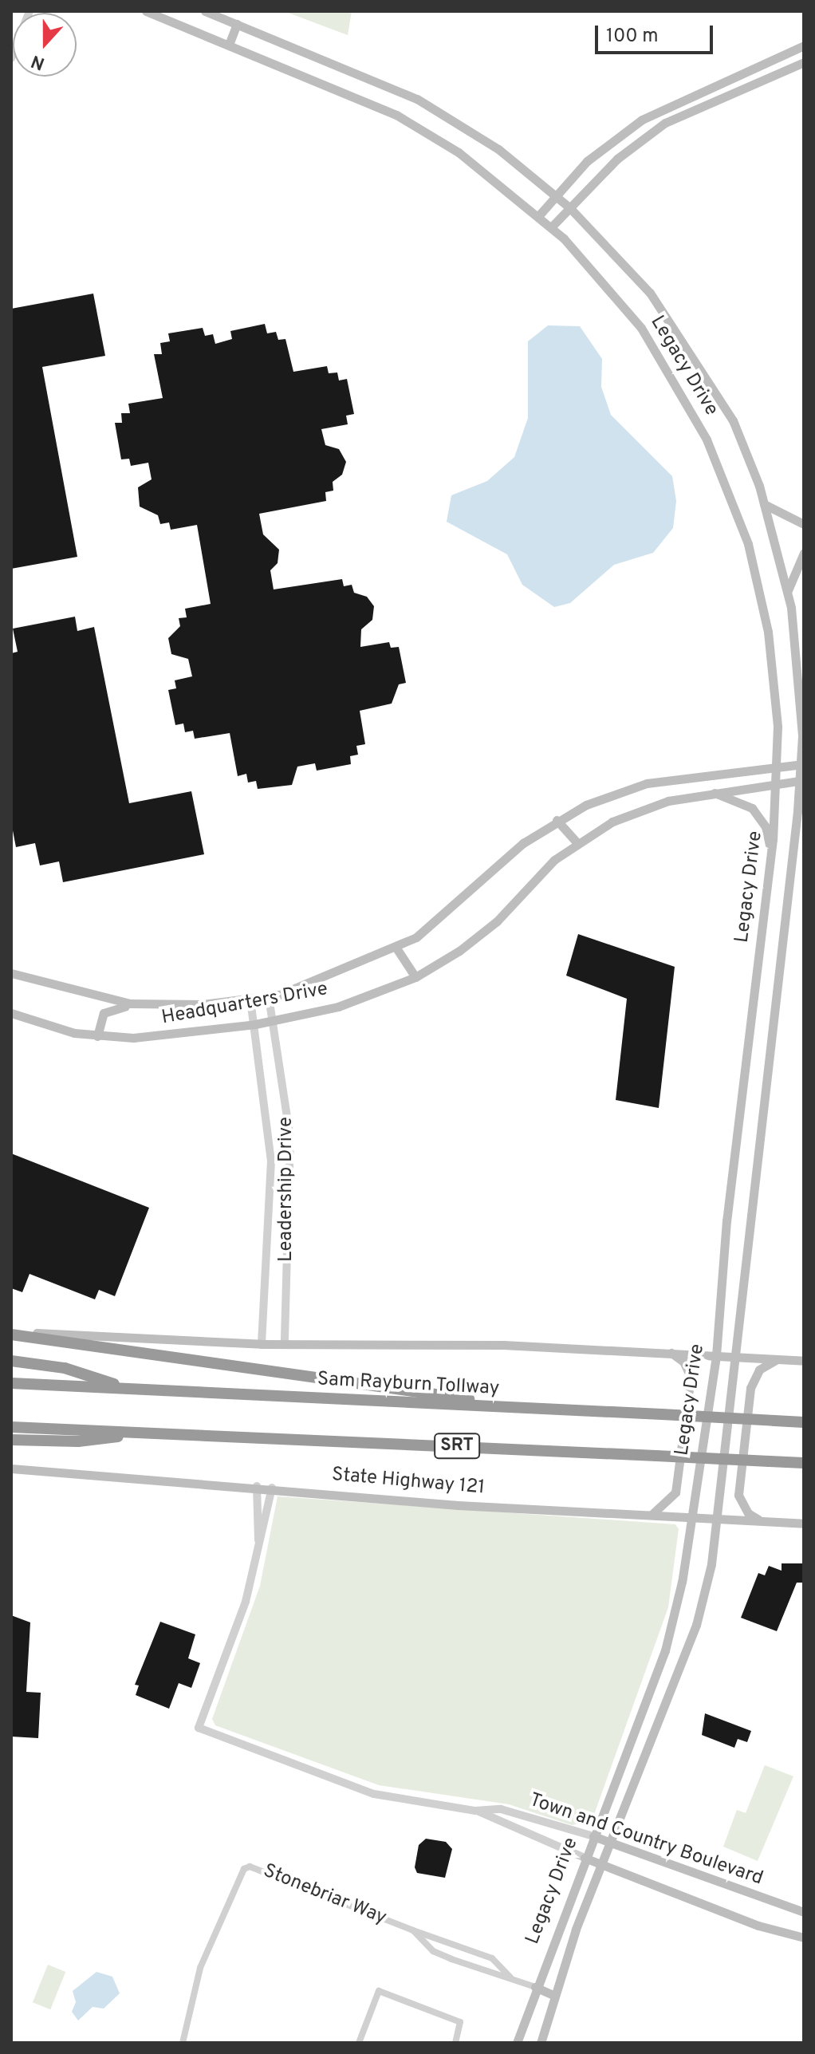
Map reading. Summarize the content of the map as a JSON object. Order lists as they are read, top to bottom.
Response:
{
  "streets": {
    "highway": ["Sam Rayburn Tollway", "SRT"],
    "main road": [
      "Legacy Drive",
      "Headquarters Drive",
      "State Highway 121",
      "Town and Country Boulevard"
    ],
    "street": ["Leadership Drive", "Stonebriar Way"]
  },
  "crossings": [
    ["Legacy Drive", "Headquarters Drive"],
    ["Legacy Drive", "State Highway 121"],
    ["Legacy Drive", "Town and Country Boulevard"],
    ["Legacy Drive", "Stonebriar Way"],
    ["Headquarters Drive", "Leadership Drive"]
  ],
  "scale_bar": "100 m",
  "north": "bottom"
}
